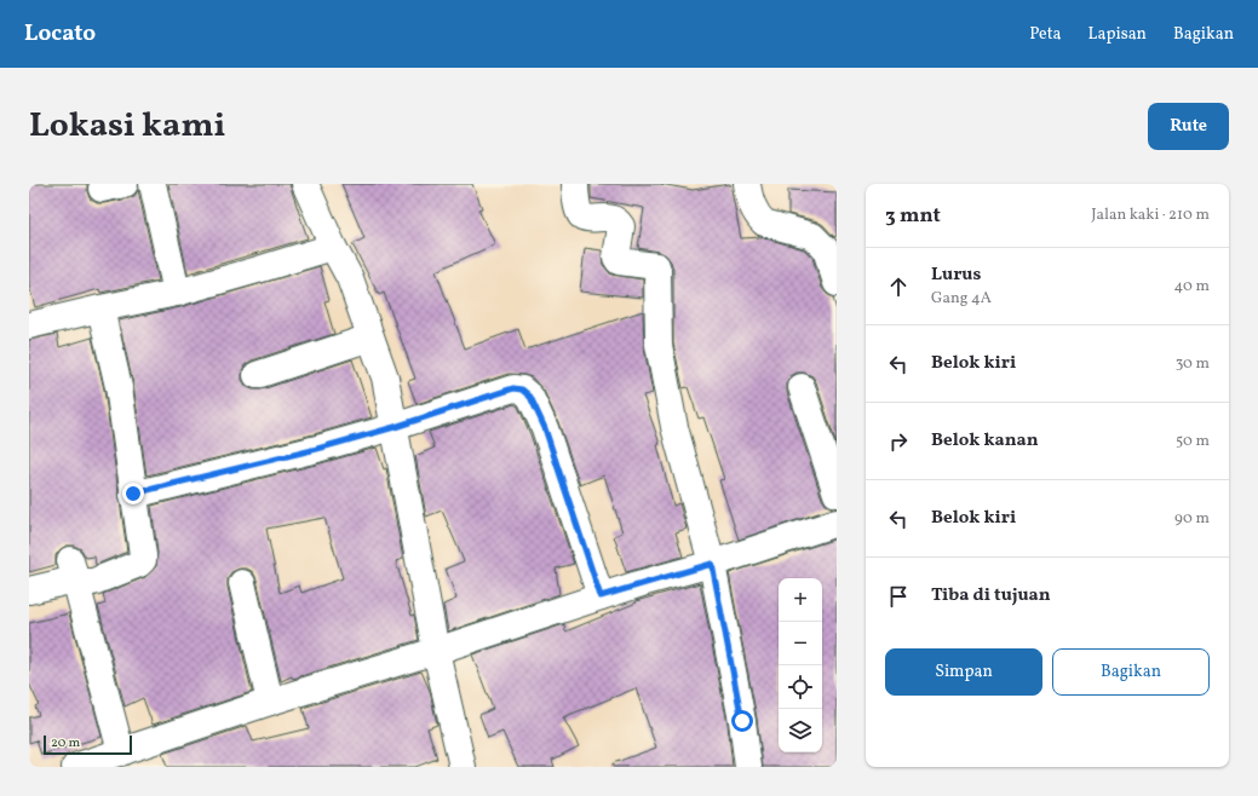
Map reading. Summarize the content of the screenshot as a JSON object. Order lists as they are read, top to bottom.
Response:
{
  "scale_bar": "20 m",
  "page": {
    "header": "Locato",
    "nav": ["Peta", "Lapisan", "Bagikan"],
    "title": "Lokasi kami",
    "buttons": [
      "Rute",
      ["Simpan", "Bagikan"]
    ],
    "heading": ["3 mnt", "Jalan kaki · 210 m"],
    "list": [
      ["Lurus", "Gang 4A", "40 m"],
      ["Belok kiri", "30 m"],
      ["Belok kanan", "50 m"],
      ["Belok kiri", "90 m"],
      "Tiba di tujuan"
    ],
    "map_buttons": ["+", "−"],
    "scale": "20 m"
  }
}
